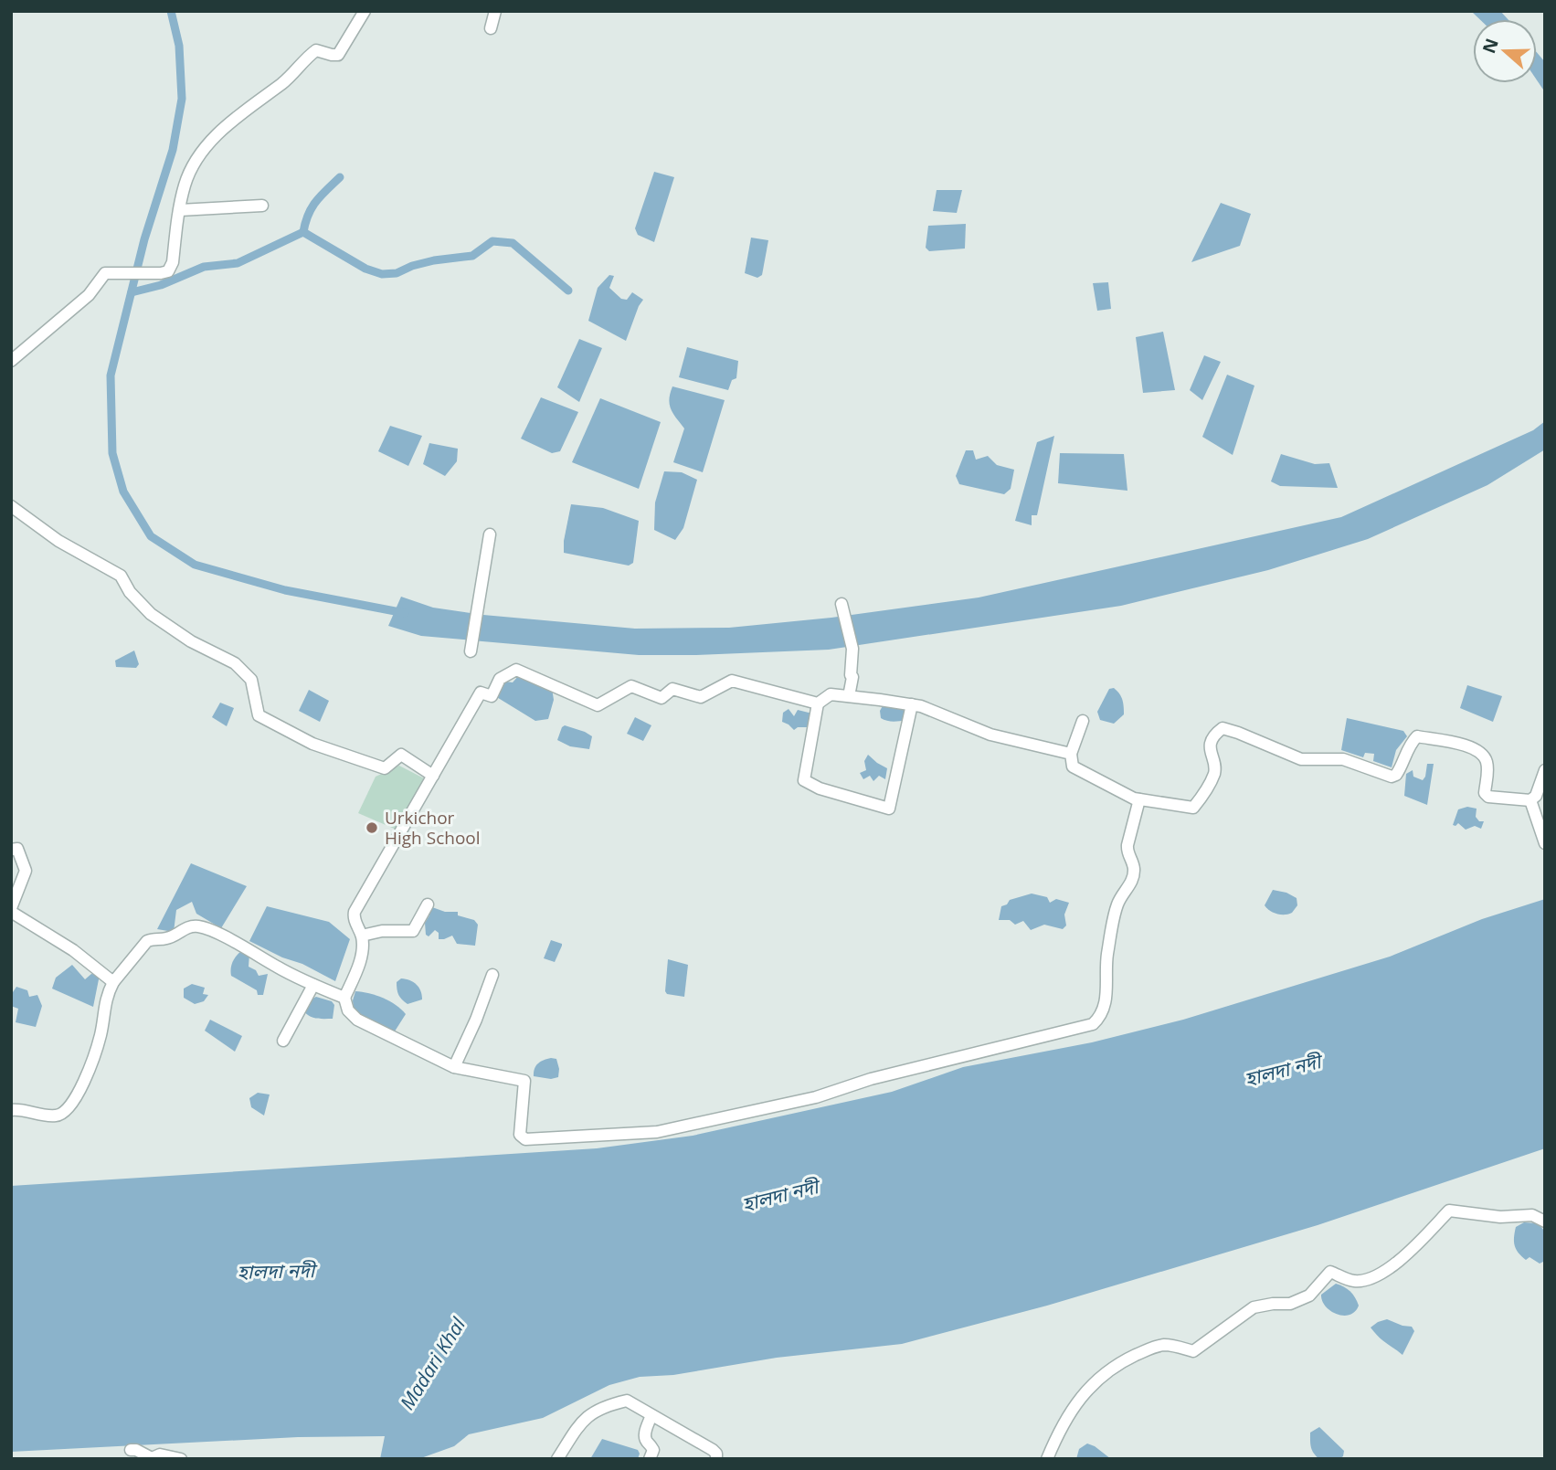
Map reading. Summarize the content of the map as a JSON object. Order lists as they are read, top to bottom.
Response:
{
  "water": ["হালদা নদী", "Madari Khal"],
  "places": ["Urkichor High School"],
  "north": "left"
}
